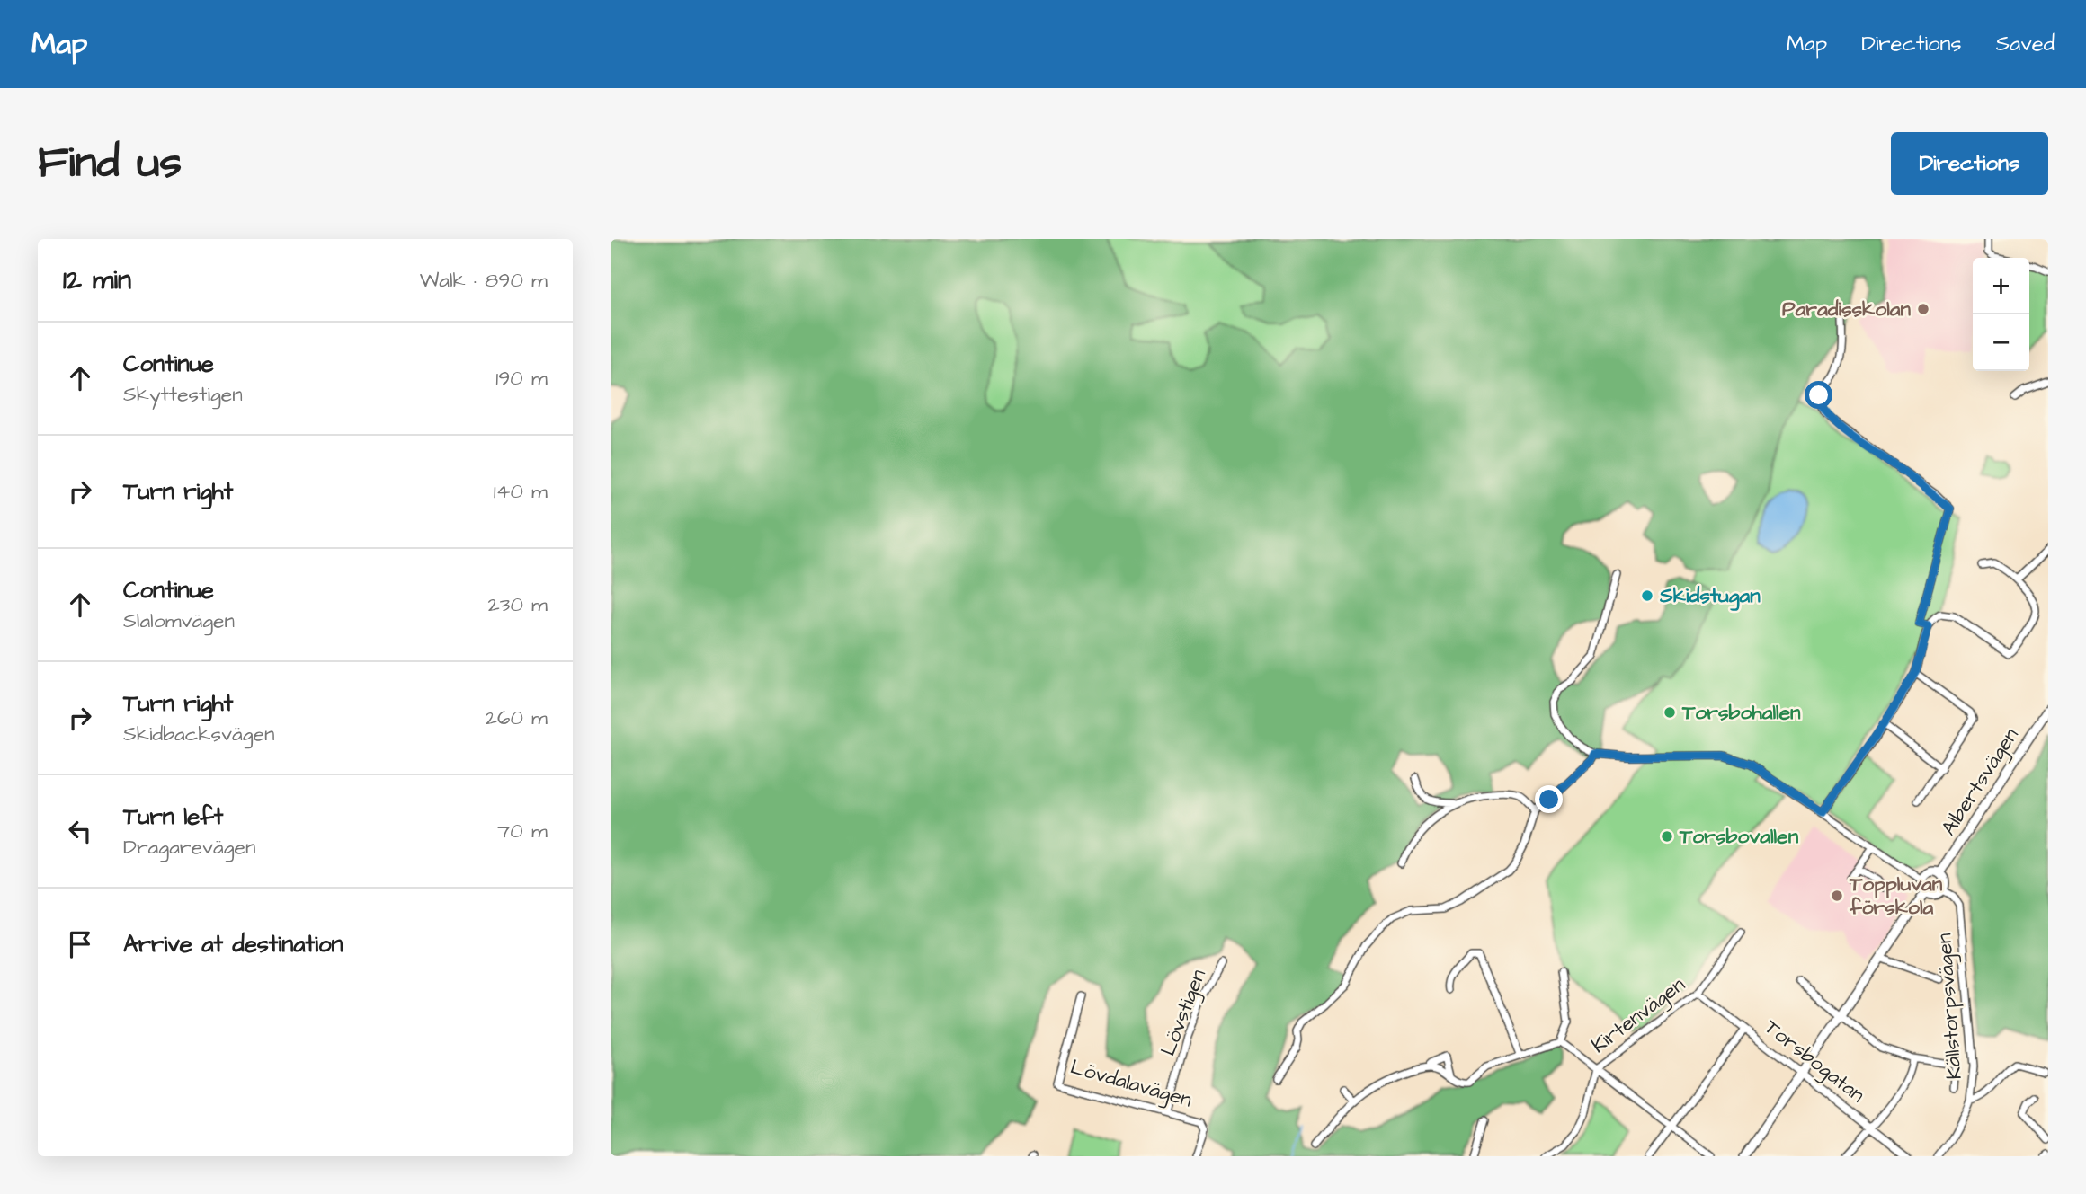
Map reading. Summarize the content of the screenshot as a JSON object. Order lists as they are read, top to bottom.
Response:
{
  "streets": {
    "street": [
      "Albertsvägen",
      "Källstorpsvägen",
      "Lövstigen",
      "Kirtenvägen",
      "Torsbogatan",
      "Lövdalavägen"
    ]
  },
  "crossings": [
    ["Albertsvägen", "Källstorpsvägen"],
    ["Lövstigen", "Lövdalavägen"],
    ["Kirtenvägen", "Torsbogatan"]
  ],
  "places": [
    "Paradisskolan",
    "Skidstugan",
    "Torsbohallen",
    "Torsbovallen",
    "Toppluvan förskola"
  ],
  "page": {
    "header": "Map",
    "nav": ["Map", "Directions", "Saved"],
    "buttons": "Directions",
    "title": "Find us",
    "heading": ["12 min", "Walk · 890 m"],
    "map_buttons": ["+", "−"],
    "list": [
      ["Continue", "Skyttestigen", "190 m"],
      ["Turn right", "140 m"],
      ["Continue", "Slalomvägen", "230 m"],
      ["Turn right", "Skidbacksvägen", "260 m"],
      ["Turn left", "Dragarevägen", "70 m"],
      "Arrive at destination"
    ]
  }
}
